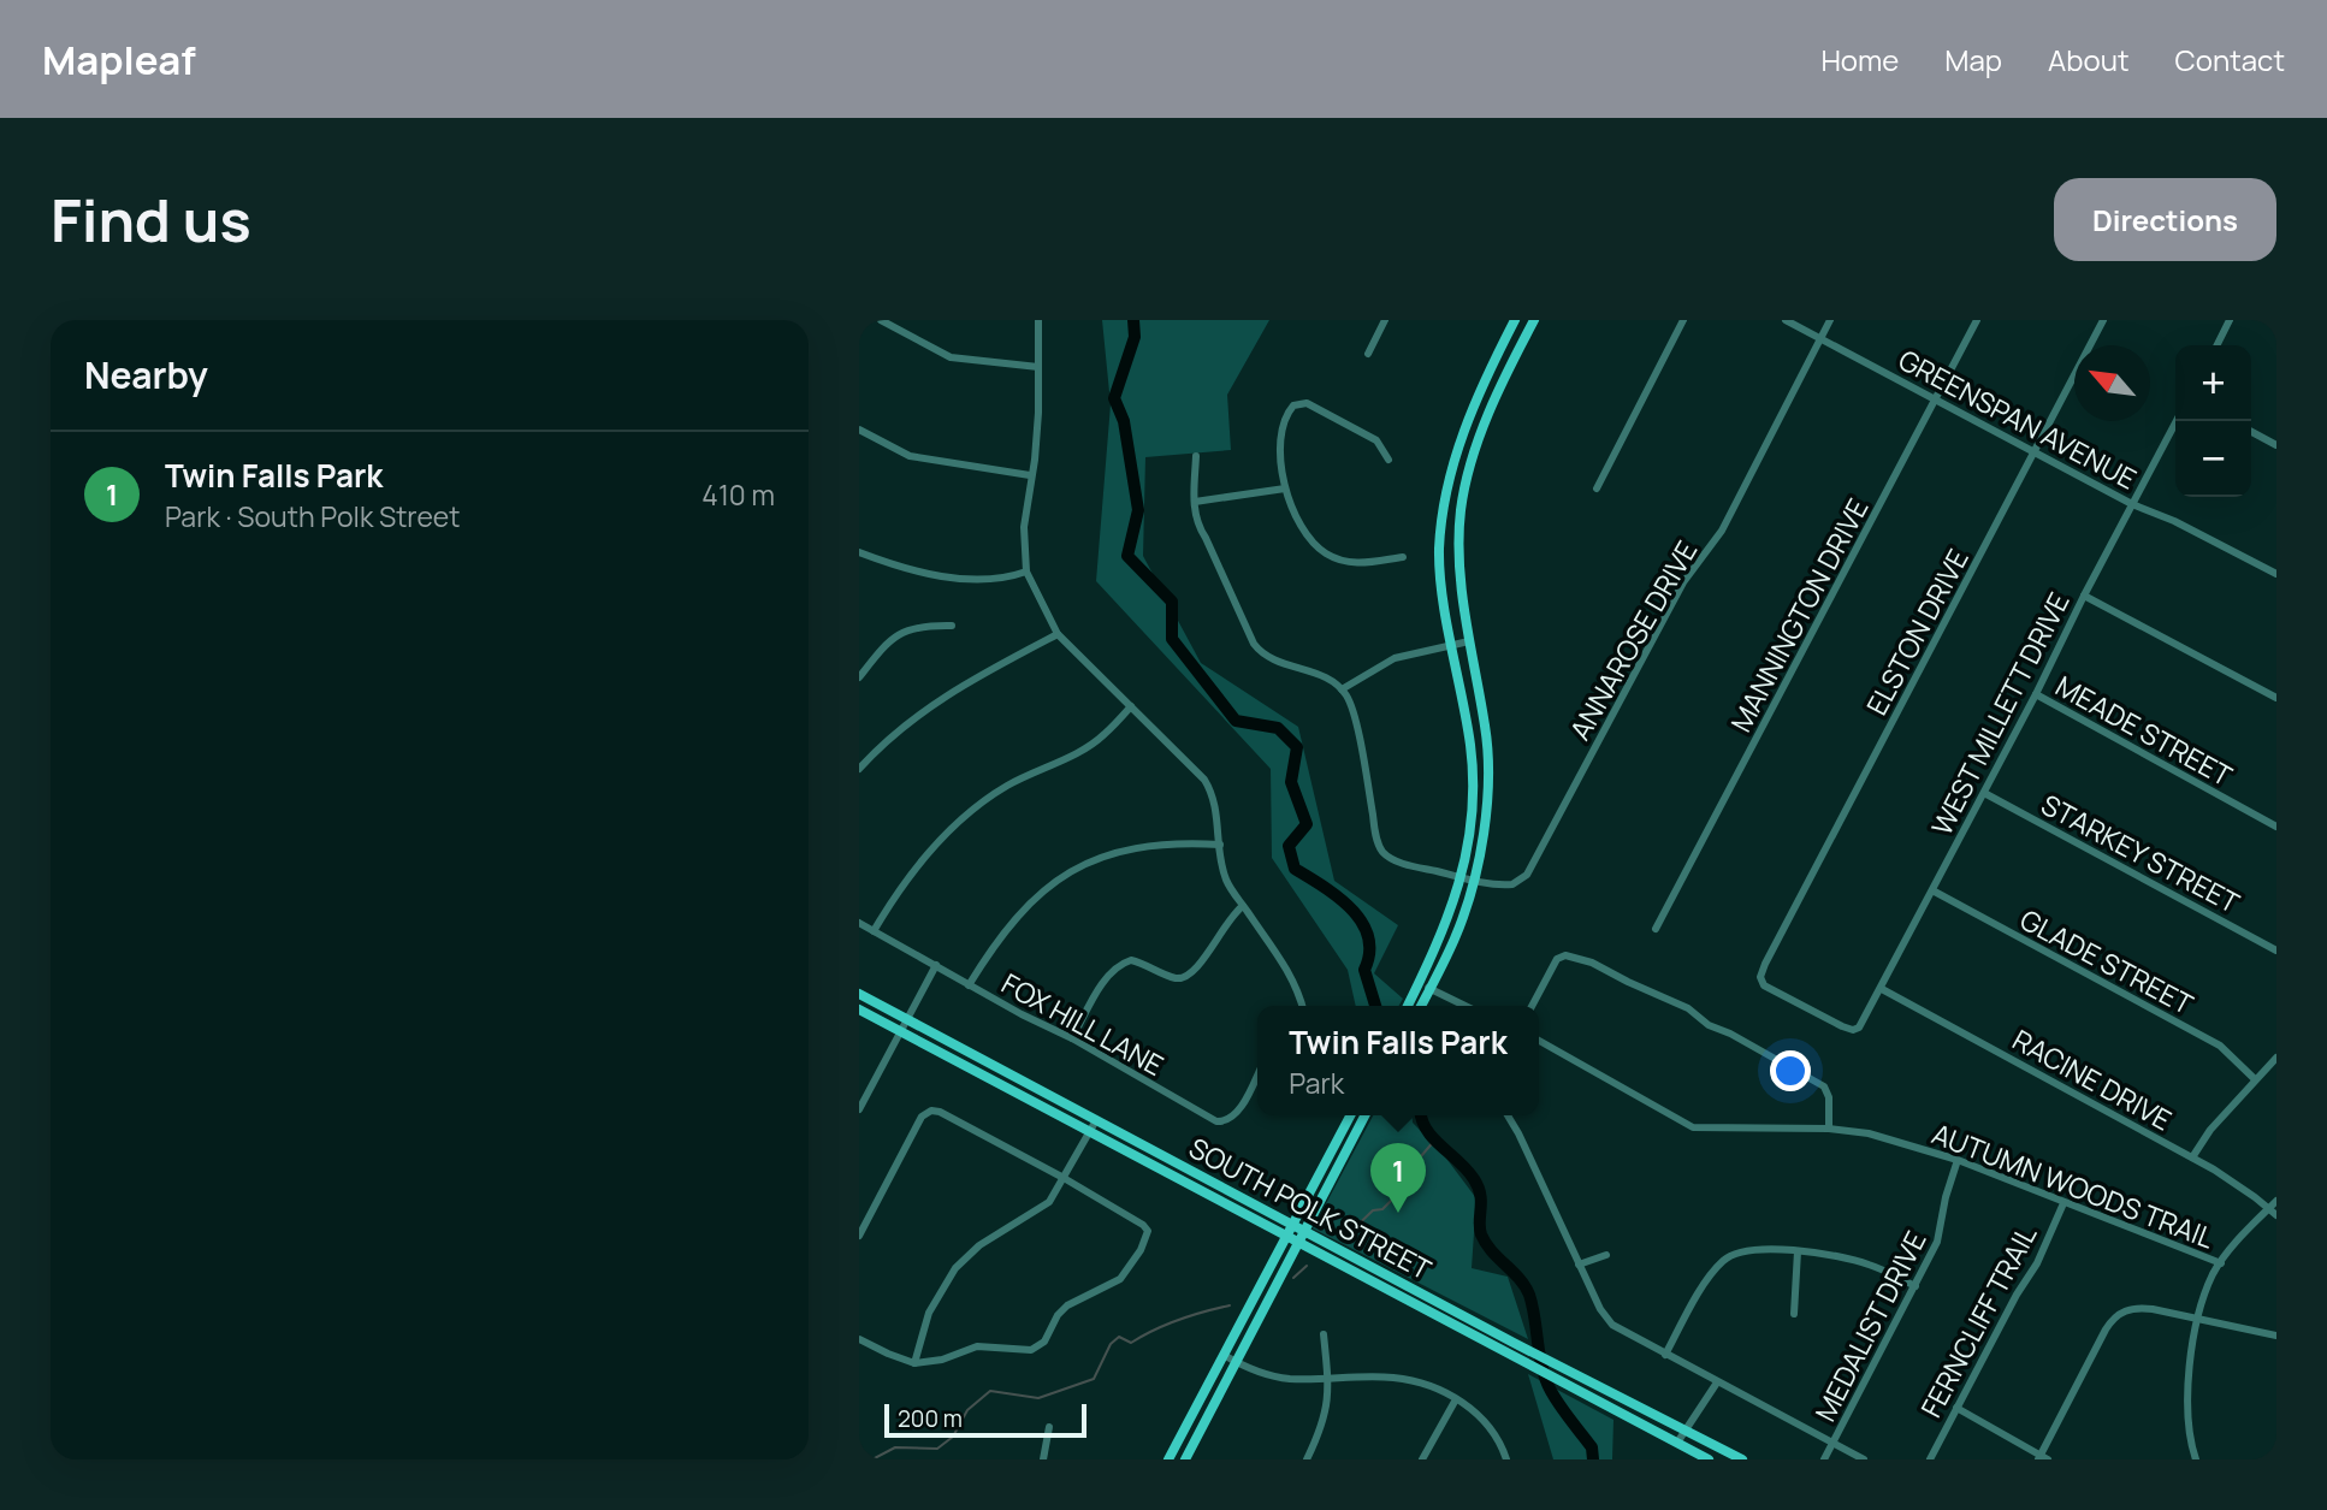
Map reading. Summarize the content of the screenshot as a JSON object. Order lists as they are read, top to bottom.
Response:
{
  "streets": {
    "main road": ["SOUTH POLK STREET"],
    "street": [
      "GREENSPAN AVENUE",
      "MANNINGTON DRIVE",
      "ELSTON DRIVE",
      "ANNAROSE DRIVE",
      "WEST MILLETT DRIVE",
      "MEADE STREET",
      "STARKEY STREET",
      "GLADE STREET",
      "FOX HILL LANE",
      "RACINE DRIVE",
      "AUTUMN WOODS TRAIL",
      "FERNCLIFF TRAIL",
      "MEDALIST DRIVE"
    ]
  },
  "crossings": [
    ["GREENSPAN AVENUE", "MANNINGTON DRIVE"],
    ["GREENSPAN AVENUE", "ELSTON DRIVE"],
    ["GREENSPAN AVENUE", "ANNAROSE DRIVE"],
    ["GREENSPAN AVENUE", "WEST MILLETT DRIVE"],
    ["ELSTON DRIVE", "WEST MILLETT DRIVE"],
    ["WEST MILLETT DRIVE", "MEADE STREET"],
    ["WEST MILLETT DRIVE", "STARKEY STREET"],
    ["WEST MILLETT DRIVE", "GLADE STREET"],
    ["WEST MILLETT DRIVE", "RACINE DRIVE"],
    ["AUTUMN WOODS TRAIL", "FERNCLIFF TRAIL"],
    ["AUTUMN WOODS TRAIL", "MEDALIST DRIVE"]
  ],
  "scale_bar": "200 m",
  "north": "top left",
  "page": {
    "header": "Mapleaf",
    "nav": [
      "Home",
      "Map",
      "About",
      "Contact"
    ],
    "buttons": "Directions",
    "title": "Find us",
    "heading": "Nearby",
    "map_buttons": ["+", "−"],
    "list": [
      {
        "mark": "1",
        "name": "Twin Falls Park",
        "note": "Park · South Polk Street",
        "value": "410 m"
      }
    ],
    "popup": ["Twin Falls Park", "Park"],
    "pins": "1",
    "scale": "200 m"
  }
}
